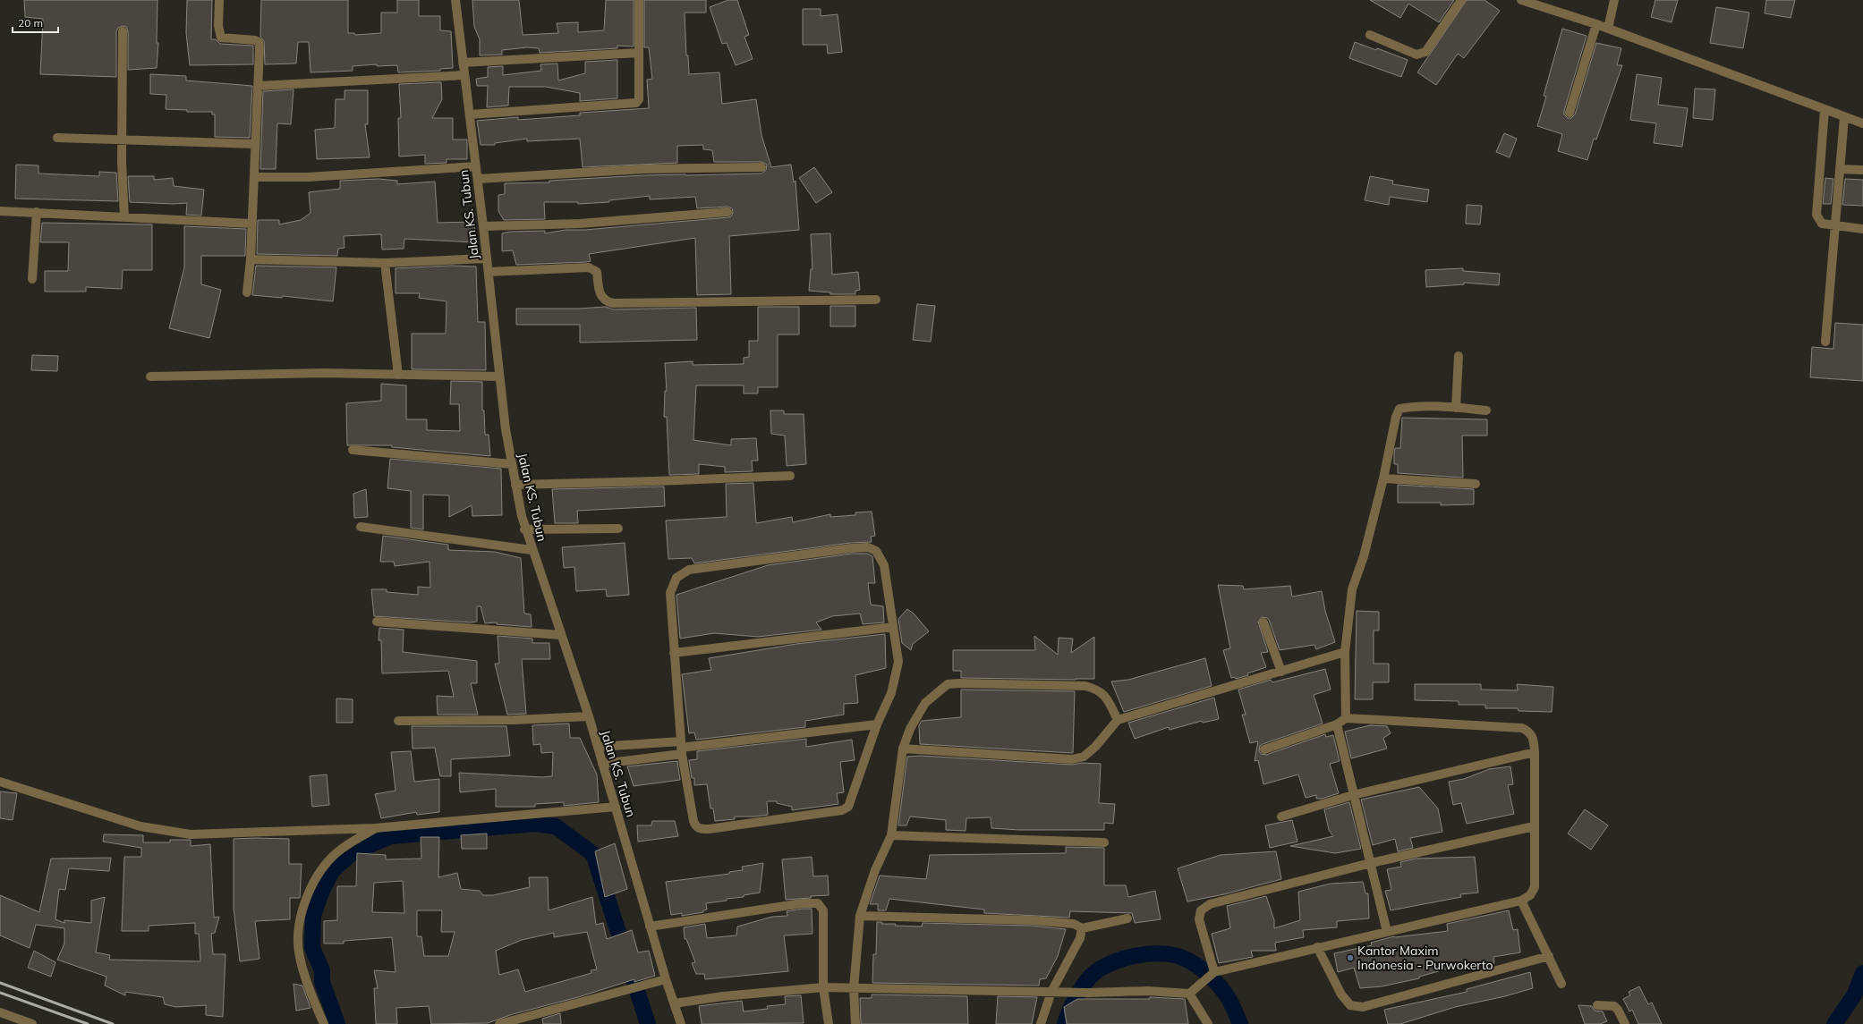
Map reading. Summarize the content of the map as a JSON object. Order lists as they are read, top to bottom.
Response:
{
  "streets": {
    "street": ["Jalan KS. Tubun"]
  },
  "places": ["Kantor Maxim Indonesia - Purwokerto"],
  "scale_bar": "20 m"
}
